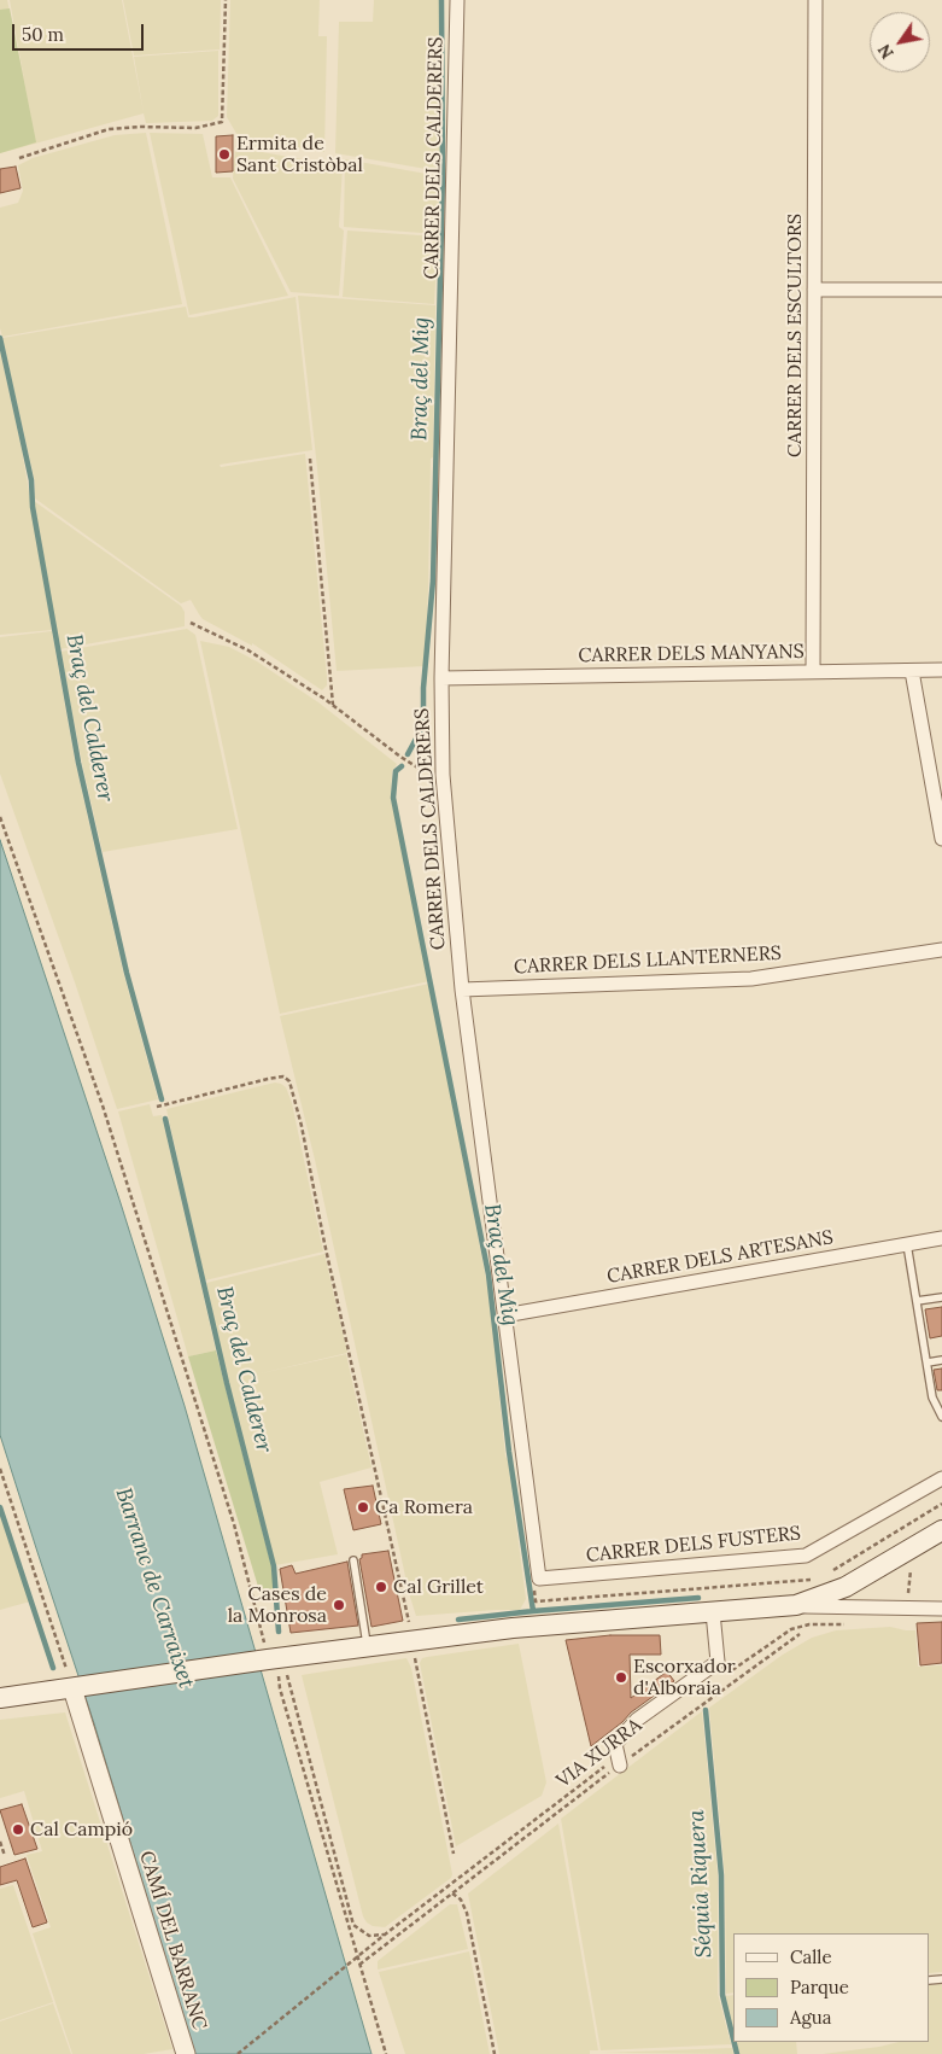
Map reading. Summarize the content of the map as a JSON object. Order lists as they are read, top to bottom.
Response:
{
  "streets": {
    "street": [
      "CARRER DELS CALDERERS",
      "CARRER DELS ESCULTORS",
      "CARRER DELS MANYANS",
      "CARRER DELS LLANTERNERS",
      "CARRER DELS ARTESANS",
      "CARRER DELS FUSTERS",
      "CAMÍ DEL BARRANC"
    ],
    "path": ["VIA XURRA"]
  },
  "crossings": [
    ["CARRER DELS CALDERERS", "CARRER DELS MANYANS"],
    ["CARRER DELS CALDERERS", "CARRER DELS LLANTERNERS"],
    ["CARRER DELS CALDERERS", "CARRER DELS ARTESANS"],
    ["CARRER DELS CALDERERS", "CARRER DELS FUSTERS"],
    ["CARRER DELS ESCULTORS", "CARRER DELS MANYANS"]
  ],
  "water": [
    "Braç del Mig",
    "Braç del Calderer",
    "Barranc de Carraixet",
    "Séquia Riquera"
  ],
  "places": [
    "Ermita de Sant Cristòbal",
    "Ca Romera",
    "Cal Grillet",
    "Cases de la Monrosa",
    "Escorxador d'Alboraia",
    "Cal Campió"
  ],
  "legend": ["Calle", "Parque", "Agua"],
  "scale_bar": "50 m",
  "north": "bottom left"
}
